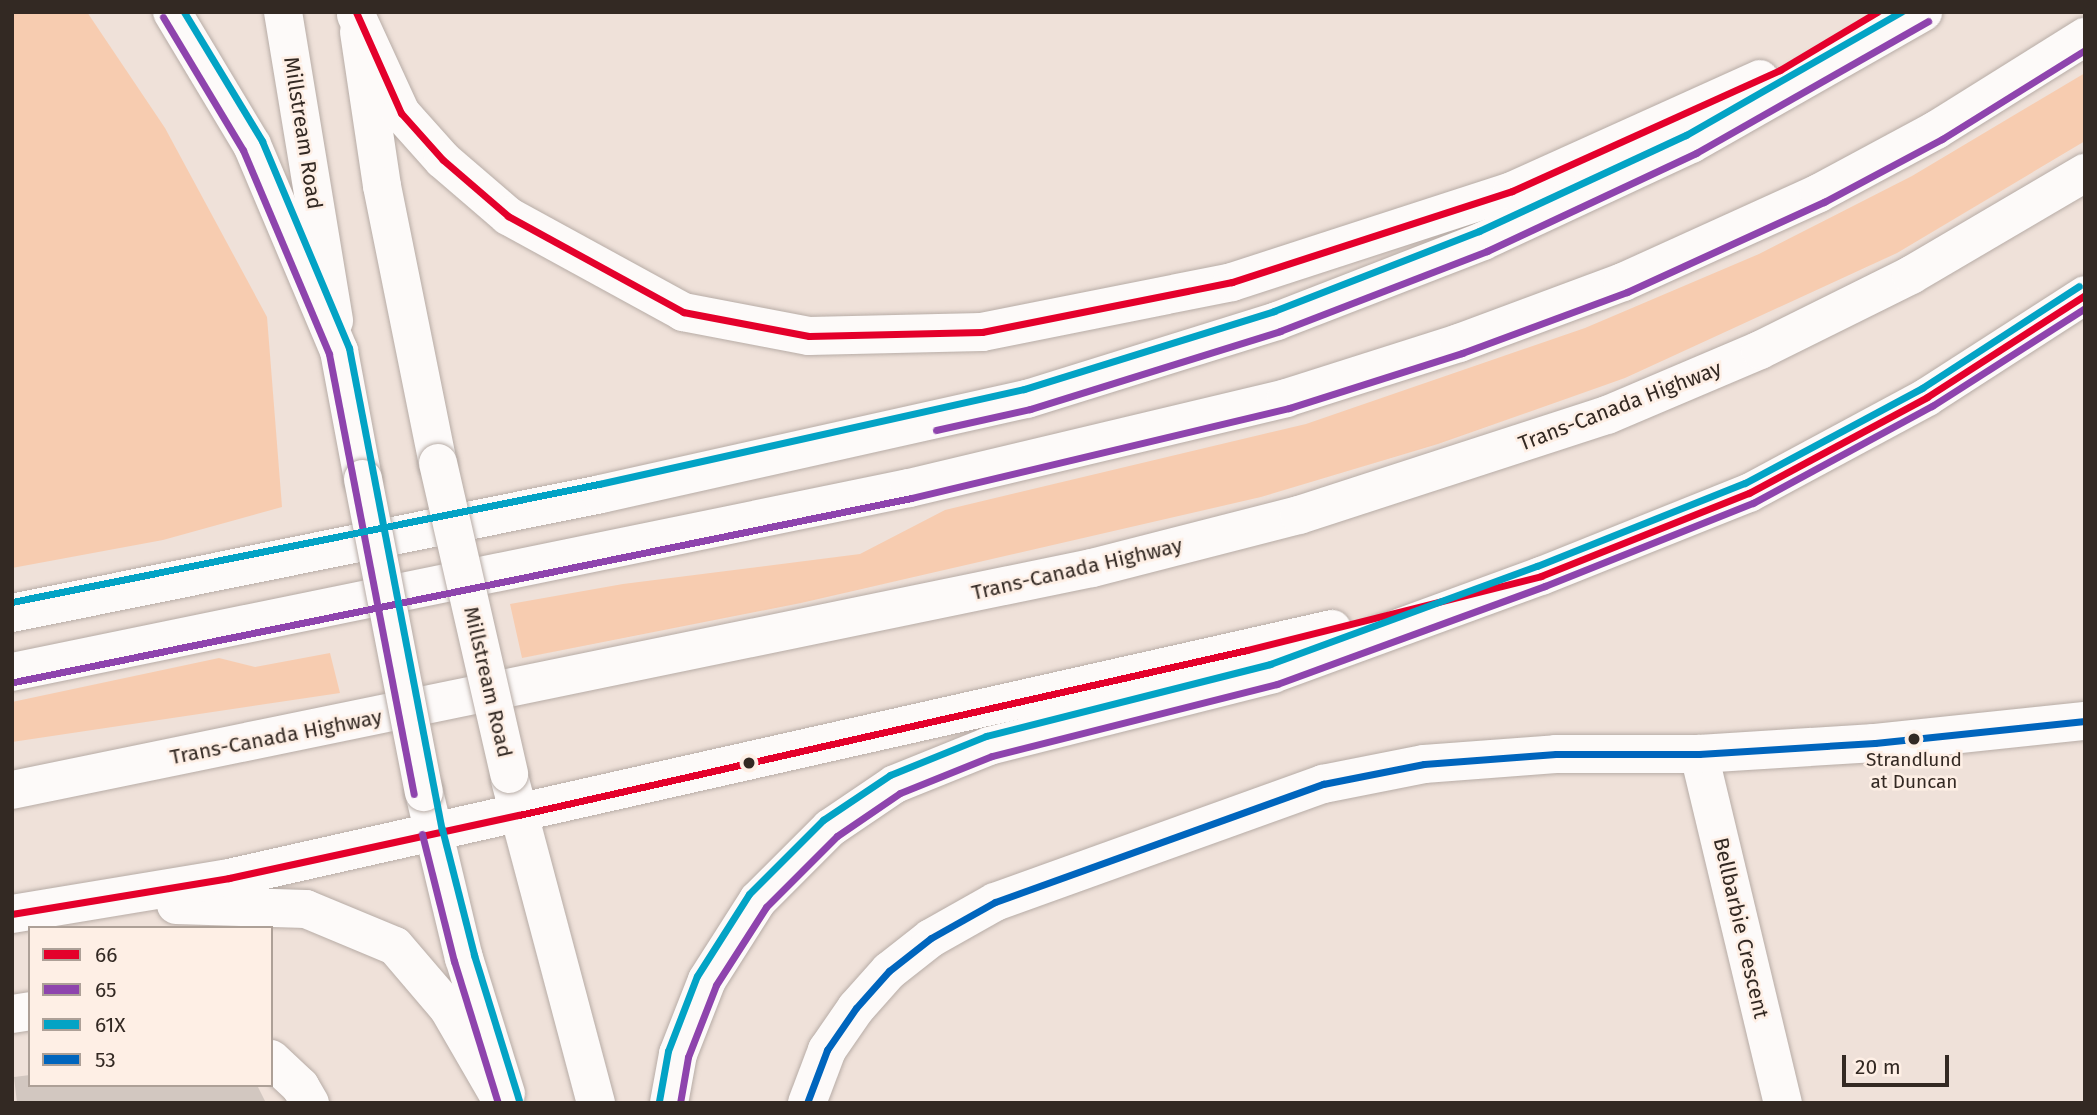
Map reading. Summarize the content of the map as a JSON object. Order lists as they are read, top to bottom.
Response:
{
  "streets": {
    "main road": ["Millstream Road", "Trans-Canada Highway", "Bellbarbie Crescent"]
  },
  "places": ["Strandlund at Duncan"],
  "lines": [
    "transit line 66",
    "transit line 61X",
    "transit line 65",
    "transit line 53"
  ],
  "legend": [
    "66",
    "65",
    "61X",
    "53"
  ],
  "scale_bar": "20 m"
}
